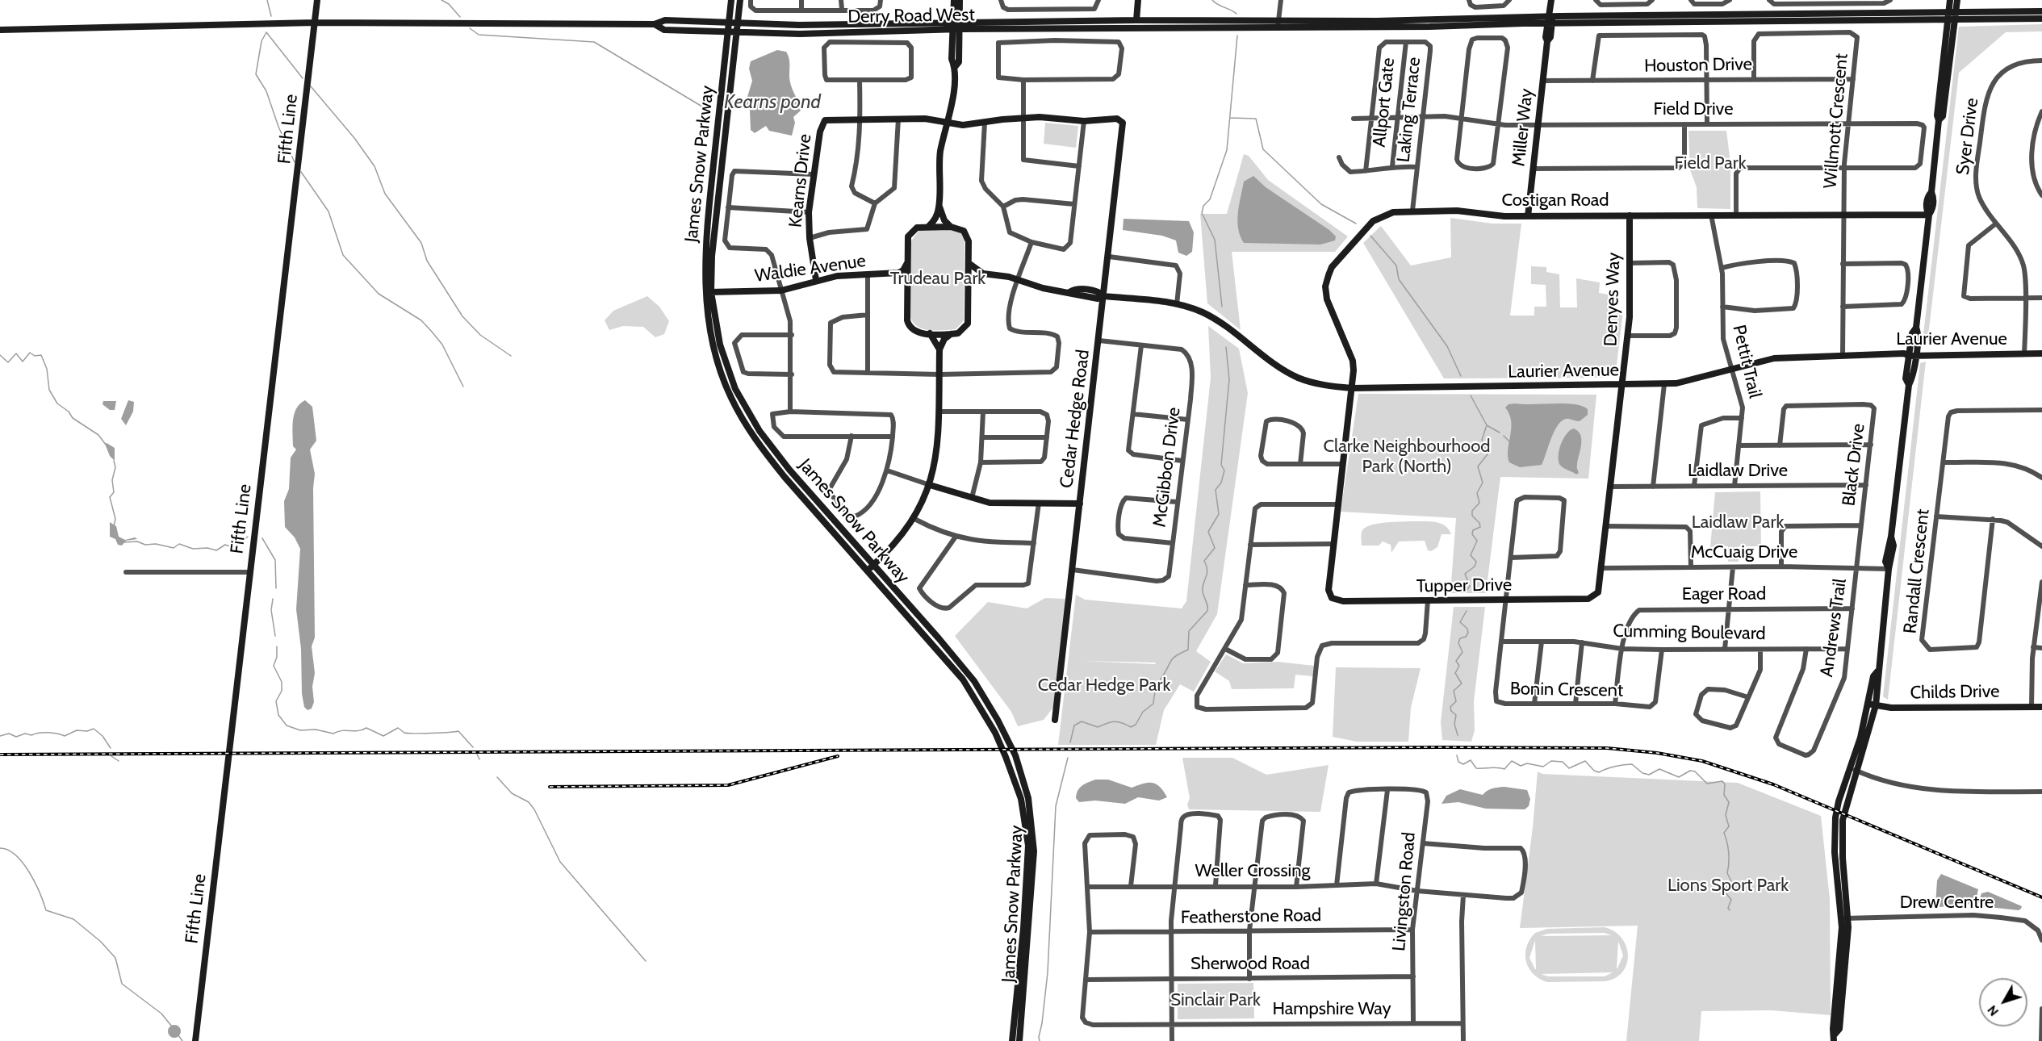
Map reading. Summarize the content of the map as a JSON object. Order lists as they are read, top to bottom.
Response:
{
  "streets": {
    "street": [
      "Derry Road West",
      "Houston Drive",
      "Allport Gate",
      "Laking Terrace",
      "Field Drive",
      "Willmott Crescent",
      "Miller Way",
      "Fifth Line",
      "Syer Drive",
      "James Snow Parkway",
      "Kearns Drive",
      "Costigan Road",
      "Waldie Avenue",
      "Denyes Way",
      "Laurier Avenue",
      "Pettit Trail",
      "Cedar Hedge Road",
      "Black Drive",
      "McGibbon Drive",
      "Laidlaw Drive",
      "McCuaig Drive",
      "Randall Crescent",
      "Tupper Drive",
      "Eager Road",
      "Andrews Trail",
      "Cumming Boulevard",
      "Bonin Crescent",
      "Childs Drive",
      "Weller Crossing",
      "Livingston Road",
      "Drew Centre",
      "Featherstone Road",
      "Sherwood Road",
      "Hampshire Way"
    ]
  },
  "crossings": [
    ["Derry Road West", "Miller Way"],
    ["Derry Road West", "Fifth Line"],
    ["Derry Road West", "James Snow Parkway"],
    ["Houston Drive", "Willmott Crescent"],
    ["Houston Drive", "Miller Way"],
    ["Allport Gate", "Laking Terrace"],
    ["Allport Gate", "Field Drive"],
    ["Laking Terrace", "Field Drive"],
    ["Laking Terrace", "Costigan Road"],
    ["Field Drive", "Willmott Crescent"],
    ["Field Drive", "Miller Way"],
    ["Willmott Crescent", "Costigan Road"],
    ["Willmott Crescent", "Laurier Avenue"],
    ["Miller Way", "Costigan Road"],
    ["Syer Drive", "Laurier Avenue"],
    ["James Snow Parkway", "Waldie Avenue"],
    ["Kearns Drive", "Waldie Avenue"],
    ["Kearns Drive", "Cedar Hedge Road"],
    ["Costigan Road", "Denyes Way"],
    ["Costigan Road", "Laurier Avenue"],
    ["Costigan Road", "Pettit Trail"],
    ["Costigan Road", "Tupper Drive"],
    ["Denyes Way", "Laurier Avenue"],
    ["Denyes Way", "Tupper Drive"],
    ["Laurier Avenue", "Pettit Trail"],
    ["Laurier Avenue", "Cedar Hedge Road"],
    ["Laurier Avenue", "Tupper Drive"],
    ["Pettit Trail", "Laidlaw Drive"],
    ["Cedar Hedge Road", "McGibbon Drive"],
    ["Black Drive", "Laidlaw Drive"],
    ["Black Drive", "McCuaig Drive"],
    ["Black Drive", "Andrews Trail"],
    ["Laidlaw Drive", "Tupper Drive"],
    ["McCuaig Drive", "Tupper Drive"],
    ["McCuaig Drive", "Andrews Trail"],
    ["Tupper Drive", "Bonin Crescent"],
    ["Eager Road", "Andrews Trail"],
    ["Eager Road", "Cumming Boulevard"],
    ["Andrews Trail", "Cumming Boulevard"],
    ["Cumming Boulevard", "Bonin Crescent"],
    ["Weller Crossing", "Livingston Road"],
    ["Livingston Road", "Featherstone Road"],
    ["Livingston Road", "Sherwood Road"],
    ["Livingston Road", "Hampshire Way"],
    ["Sherwood Road", "Hampshire Way"]
  ],
  "water": ["Kearns pond"],
  "parks": [
    "Field Park",
    "Trudeau Park",
    "Clarke Neighbourhood Park (North)",
    "Laidlaw Park",
    "Cedar Hedge Park",
    "Lions Sport Park",
    "Sinclair Park"
  ],
  "north": "bottom left"
}
